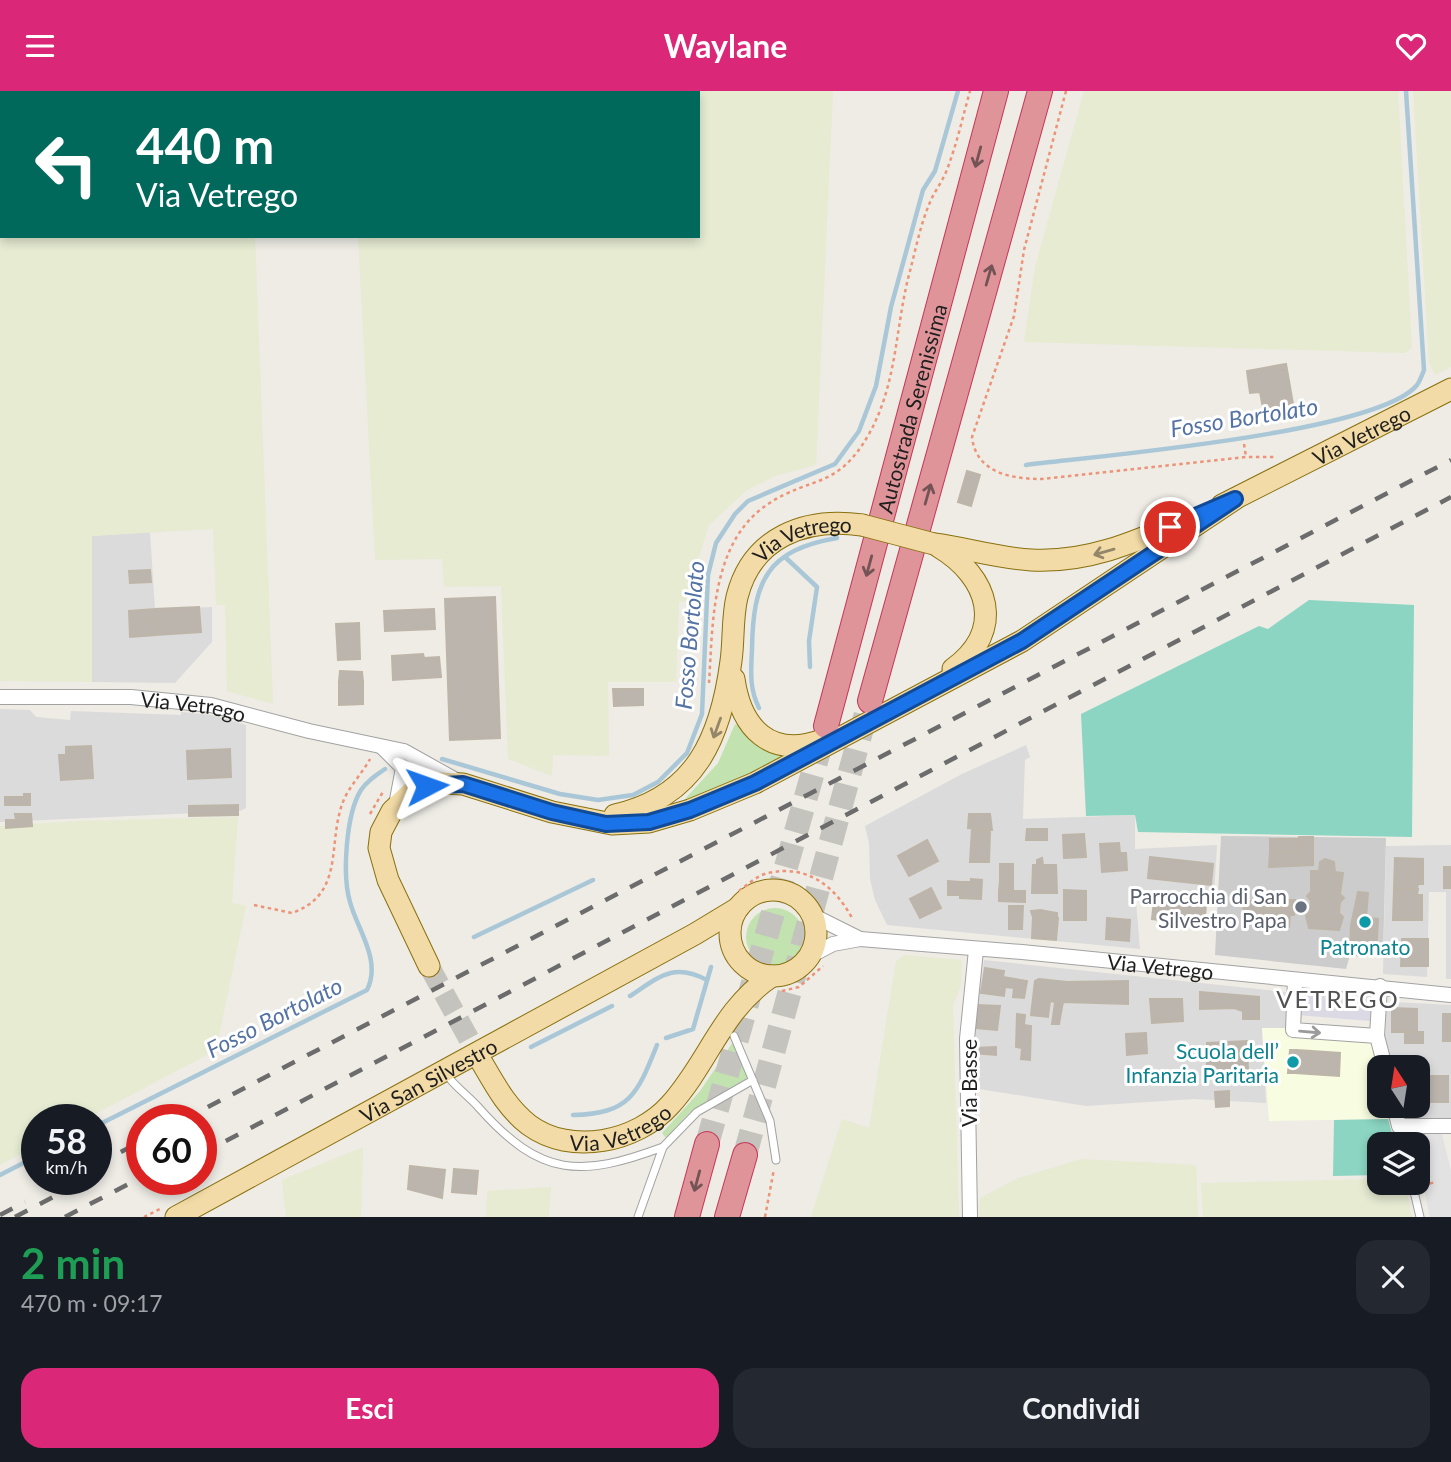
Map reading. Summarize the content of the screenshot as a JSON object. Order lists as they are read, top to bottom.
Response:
{
  "streets": {
    "highway": ["Autostrada Serenissima"],
    "main road": ["Via Vetrego", "Via San Silvestro"],
    "street": ["Via Basse"]
  },
  "crossings": [
    ["Autostrada Serenissima", "Via Vetrego"],
    ["Via Vetrego", "Via San Silvestro"],
    ["Via Vetrego", "Via Basse"]
  ],
  "districts": ["VETREGO"],
  "water": ["Fosso Bortolato"],
  "places": ["Parrocchia di San Silvestro Papa", "Patronato", "Scuola dell’ Infanzia Paritaria"],
  "north": "top",
  "page": {
    "header": "Waylane",
    "turn": ["440 m", "Via Vetrego"],
    "speed": "58 km/h",
    "limit": "60",
    "heading": ["2 min", "470 m · 09:17"],
    "buttons": ["Esci", "Condividi"]
  }
}
